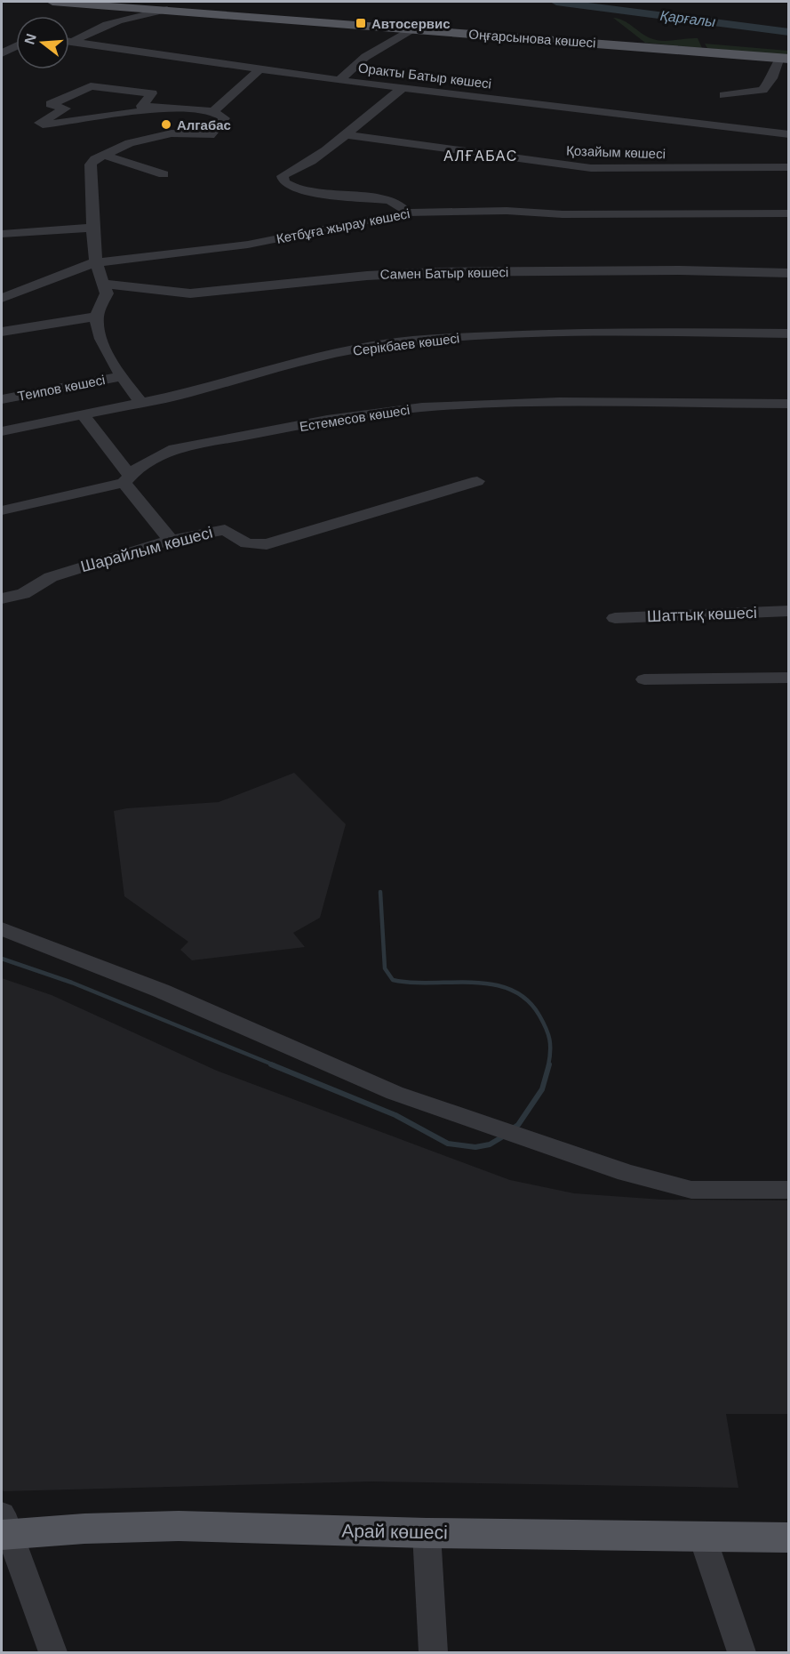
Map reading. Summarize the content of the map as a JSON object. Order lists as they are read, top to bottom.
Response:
{
  "streets": {
    "main road": ["Оңғарсынова көшесі", "Арай көшесі"],
    "street": [
      "Оракты Батыр көшесі",
      "Қозайым көшесі",
      "Кетбұға жырау көшесі",
      "Самен Батыр көшесі",
      "Серікбаев көшесі",
      "Теипов көшесі",
      "Естемесов көшесі",
      "Шарайлым көшесі",
      "Шаттық көшесі"
    ]
  },
  "districts": ["АЛҒАБАС"],
  "water": ["Қарғалы"],
  "places": {
    "transit": ["Автосервис"],
    "other": ["Алгабас"]
  },
  "north": "left"
}
